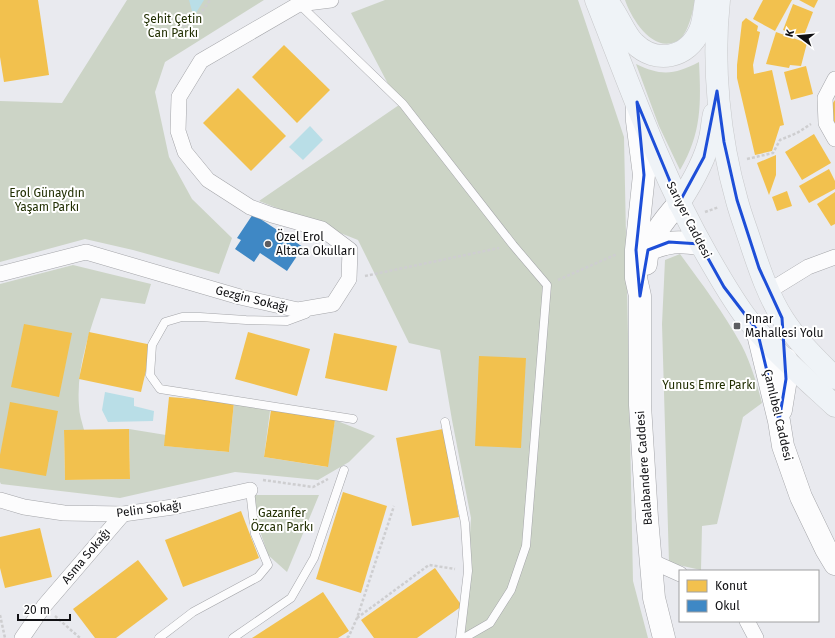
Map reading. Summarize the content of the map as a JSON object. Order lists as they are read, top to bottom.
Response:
{
  "streets": {
    "main road": ["Sarıyer Caddesi", "Çamlıbel Caddesi", "Balabandere Caddesi"],
    "street": ["Gezgin Sokağı", "Pelin Sokağı", "Asma Sokağı"]
  },
  "crossings": [
    ["Sarıyer Caddesi", "Çamlıbel Caddesi"],
    ["Pelin Sokağı", "Asma Sokağı"]
  ],
  "parks": [
    "Şehit Çetin Can Parkı",
    "Erol Günaydın Yaşam Parkı",
    "Yunus Emre Parkı",
    "Gazanfer Özcan Parkı"
  ],
  "places": {
    "other": ["Özel Erol Altaca Okulları"],
    "transit": ["Pınar Mahallesi Yolu"]
  },
  "legend": ["Konut", "Okul"],
  "scale_bar": "20 m",
  "north": "left"
}
